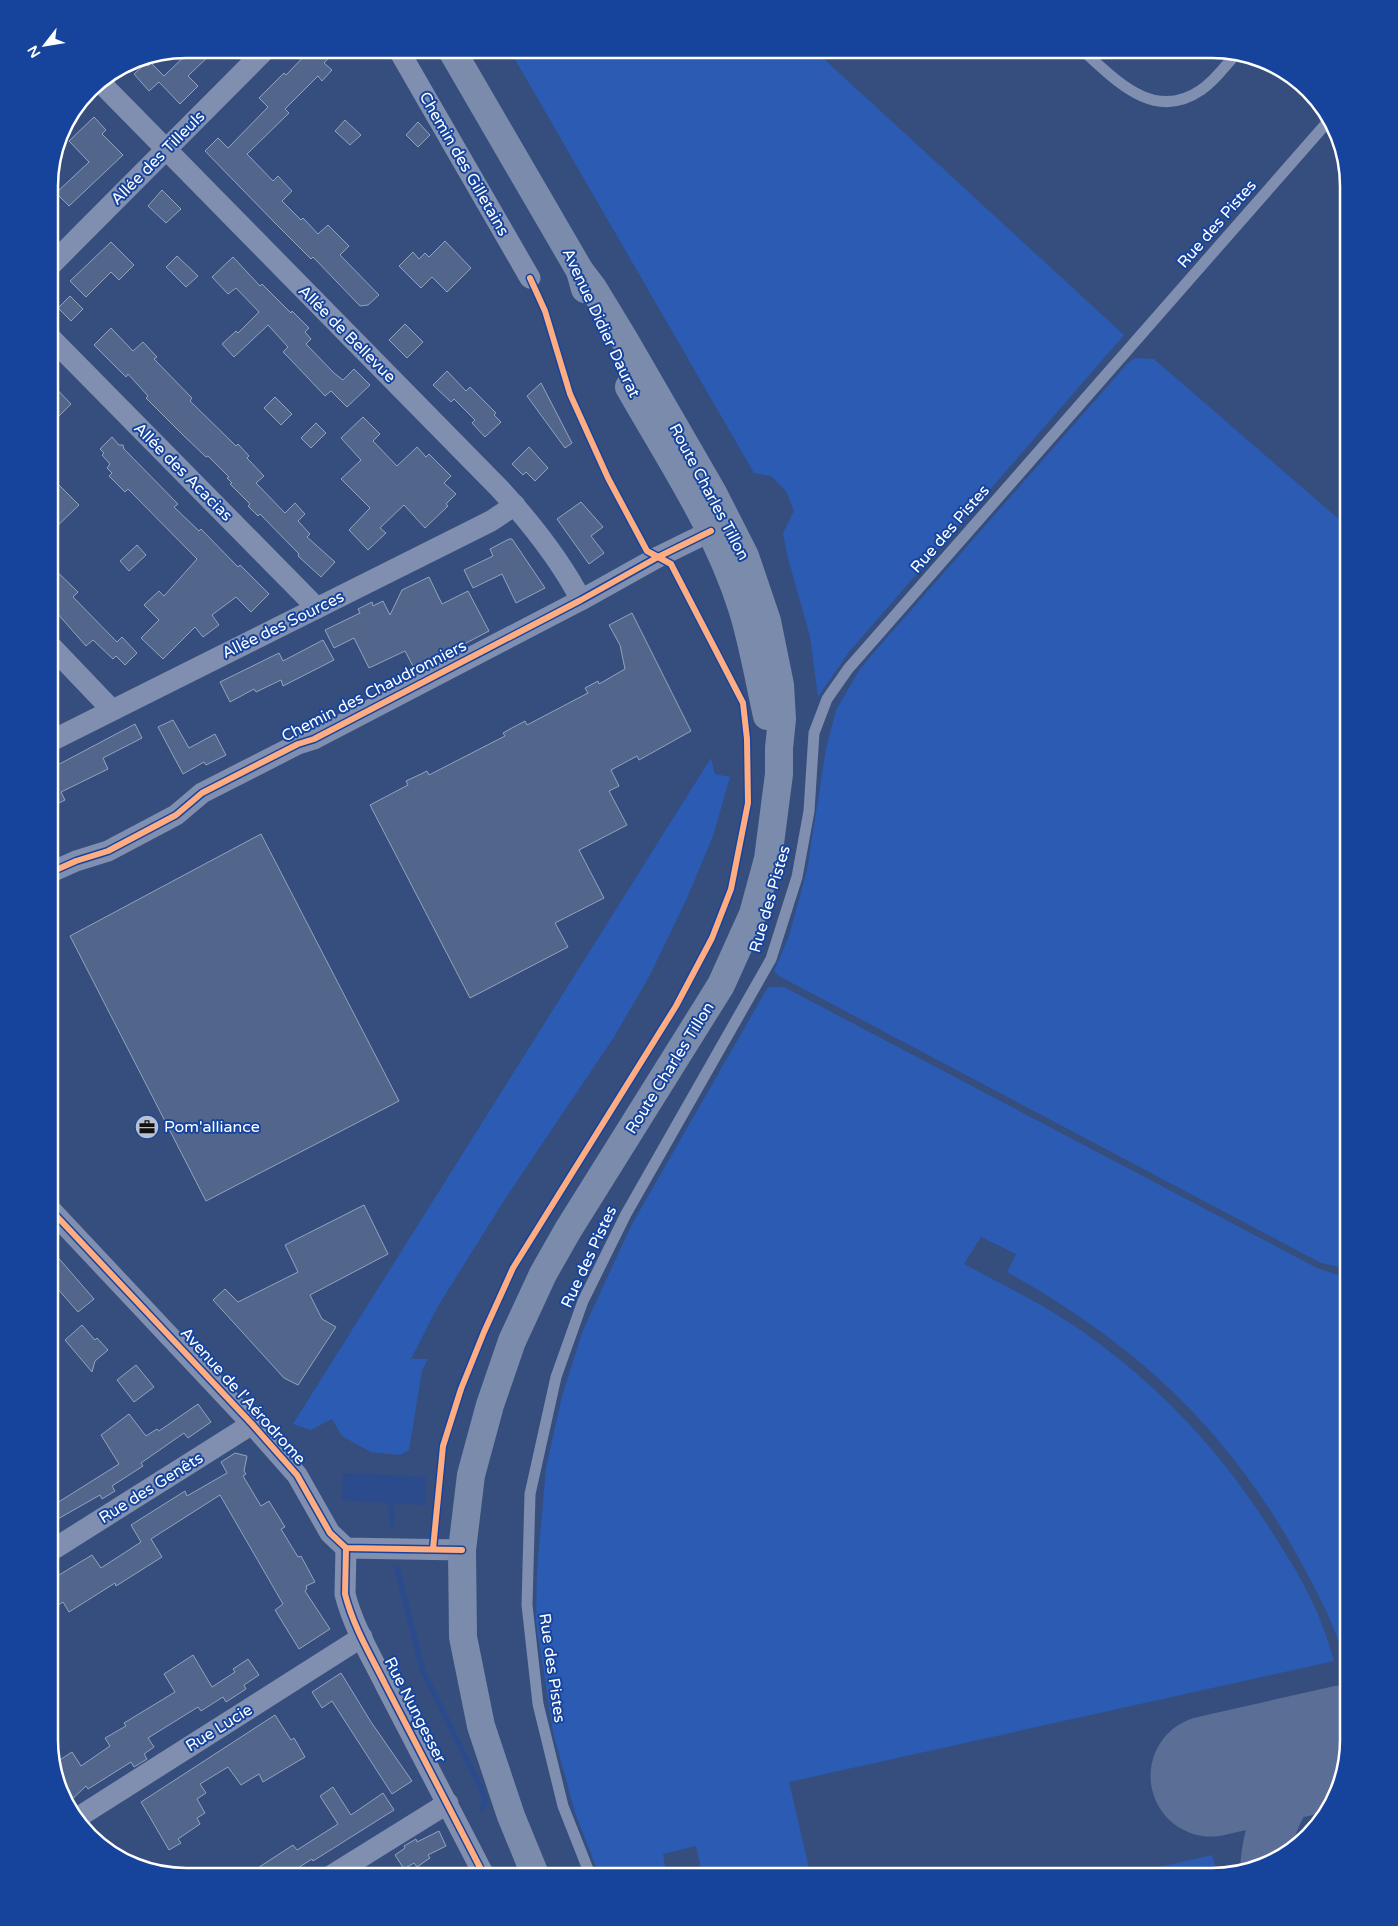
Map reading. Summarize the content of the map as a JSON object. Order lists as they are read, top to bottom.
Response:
{
  "streets": {
    "main road": ["Avenue Didier Daurat", "Route Charles Tillon"],
    "street": [
      "Allée des Tilleuls",
      "Chemin des Gilletains",
      "Allée de Bellevue",
      "Allée des Acacias",
      "Allée des Sources",
      "Chemin des Chaudronniers",
      "Avenue de l'Aérodrome",
      "Rue des Genêts",
      "Rue Nungesser",
      "Rue Lucie"
    ],
    "lane": ["Rue des Pistes"]
  },
  "crossings": [
    ["Allée des Tilleuls", "Allée de Bellevue"],
    ["Avenue Didier Daurat", "Route Charles Tillon"],
    ["Avenue Didier Daurat", "Chemin des Chaudronniers"],
    ["Allée de Bellevue", "Allée des Sources"],
    ["Allée de Bellevue", "Chemin des Chaudronniers"],
    ["Allée des Acacias", "Allée des Sources"],
    ["Avenue de l'Aérodrome", "Rue des Genêts"],
    ["Avenue de l'Aérodrome", "Rue Nungesser"],
    ["Rue Nungesser", "Rue Lucie"]
  ],
  "places": {
    "office": ["Pom'alliance"]
  },
  "north": "bottom left"
}
